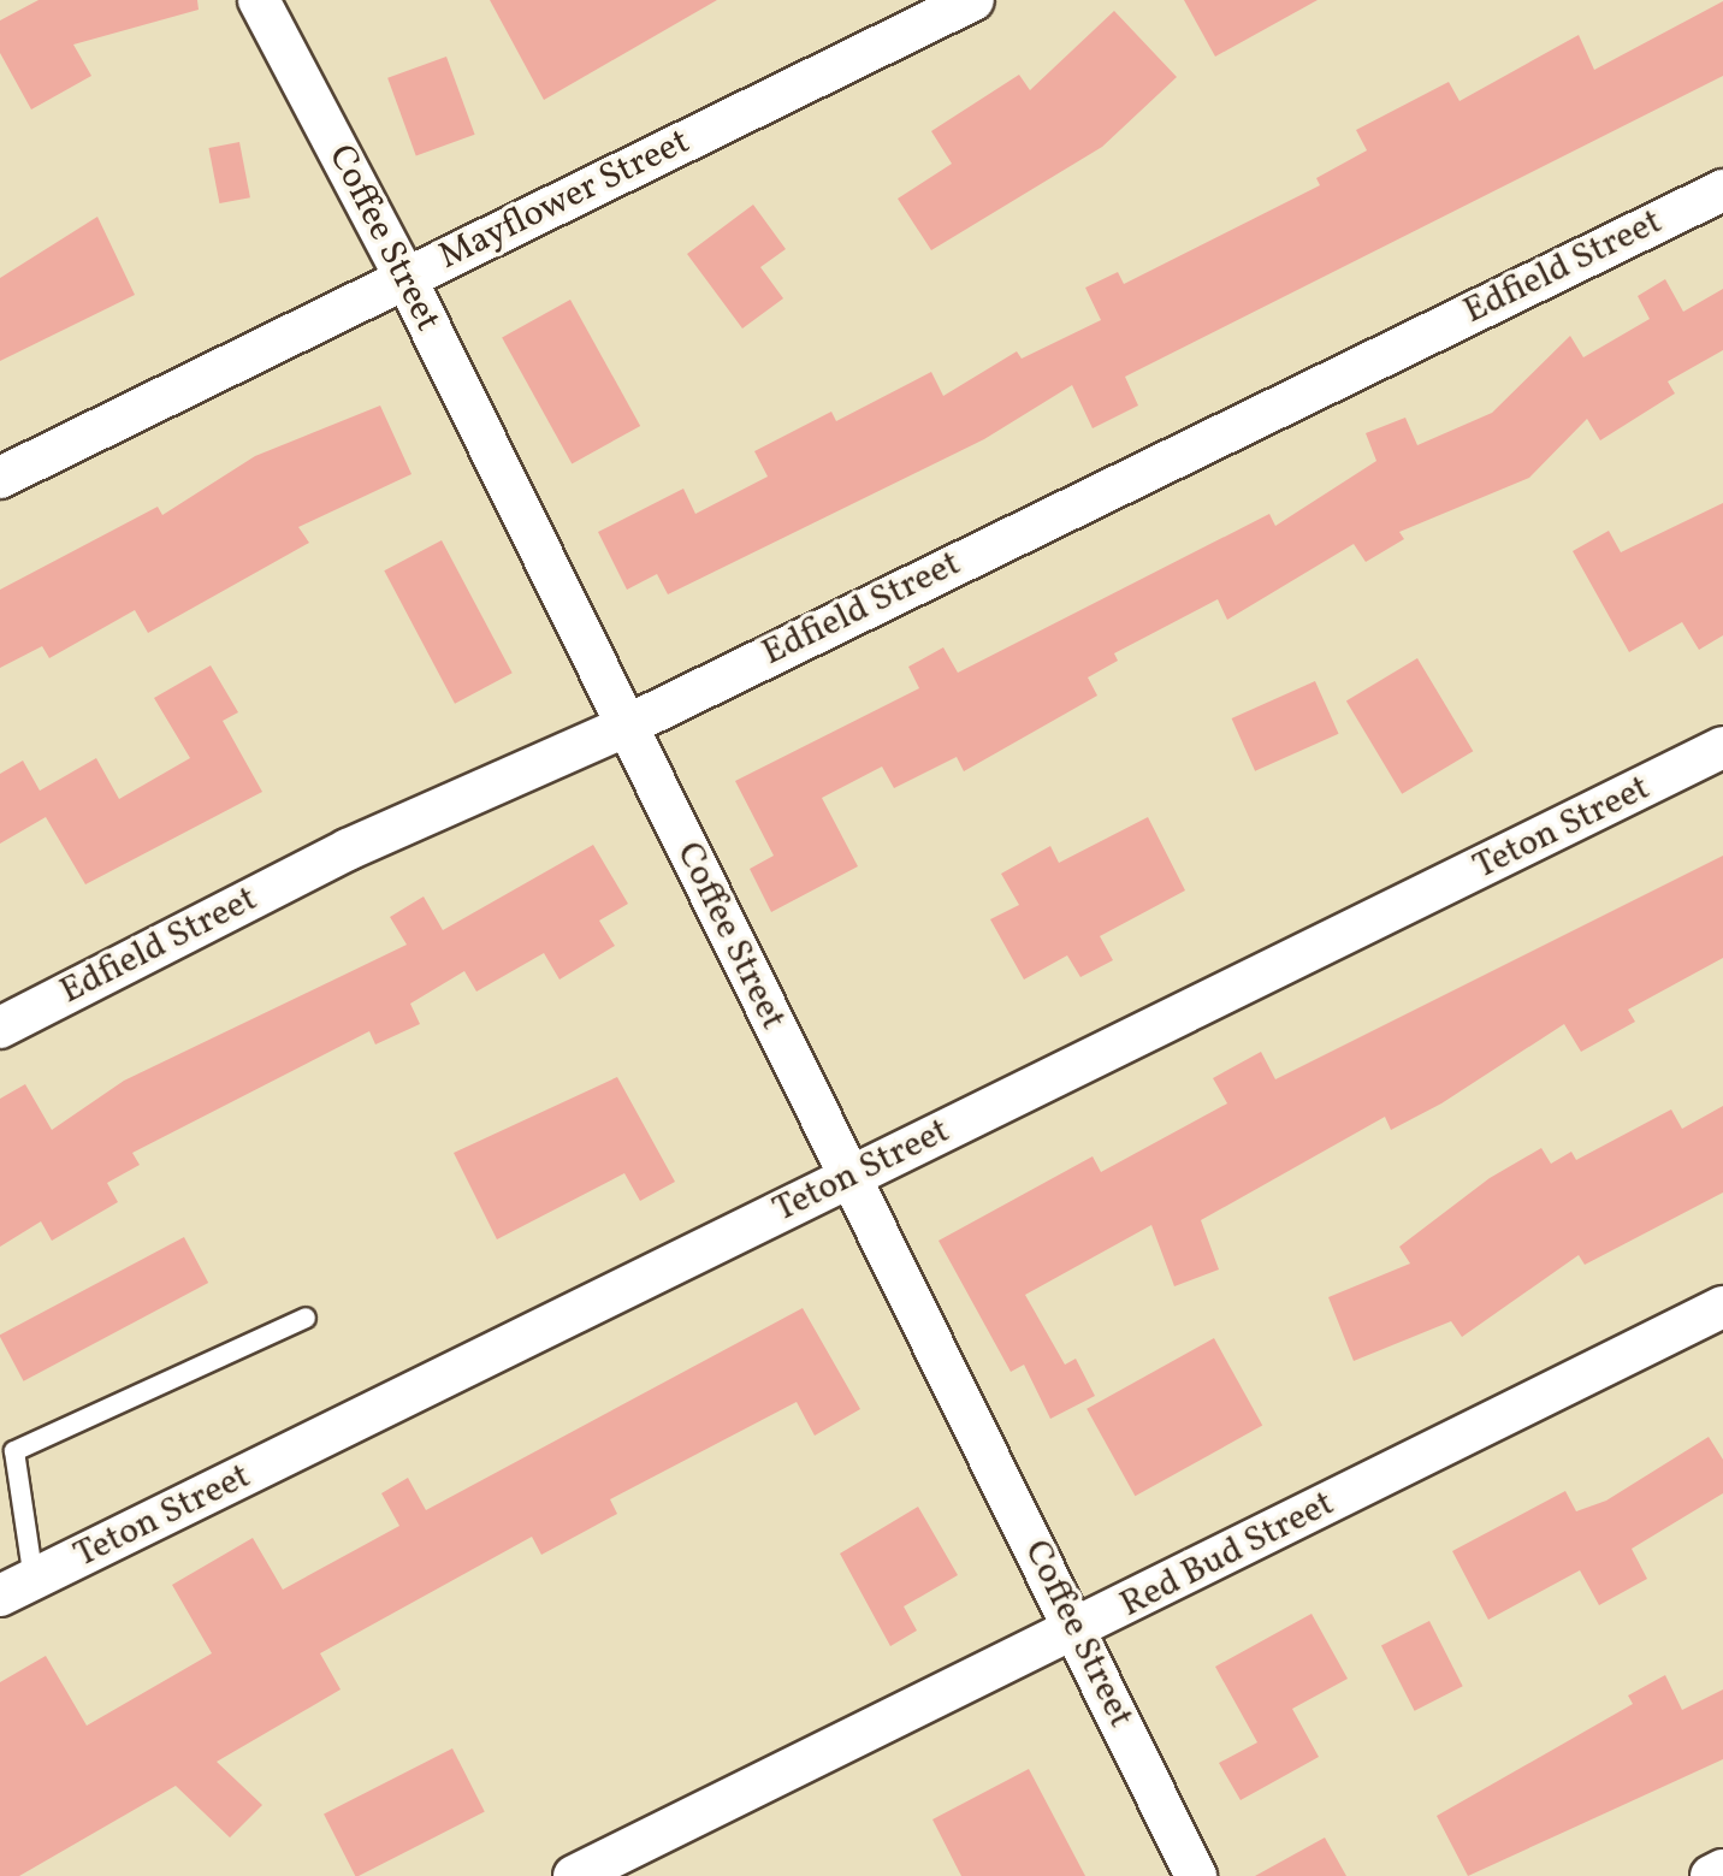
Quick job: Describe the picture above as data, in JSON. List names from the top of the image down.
{
  "streets": {
    "street": [
      "Mayflower Street",
      "Coffee Street",
      "Edfield Street",
      "Teton Street",
      "Red Bud Street"
    ]
  },
  "crossings": [
    ["Mayflower Street", "Coffee Street"],
    ["Coffee Street", "Edfield Street"],
    ["Coffee Street", "Teton Street"],
    ["Coffee Street", "Red Bud Street"]
  ]
}
